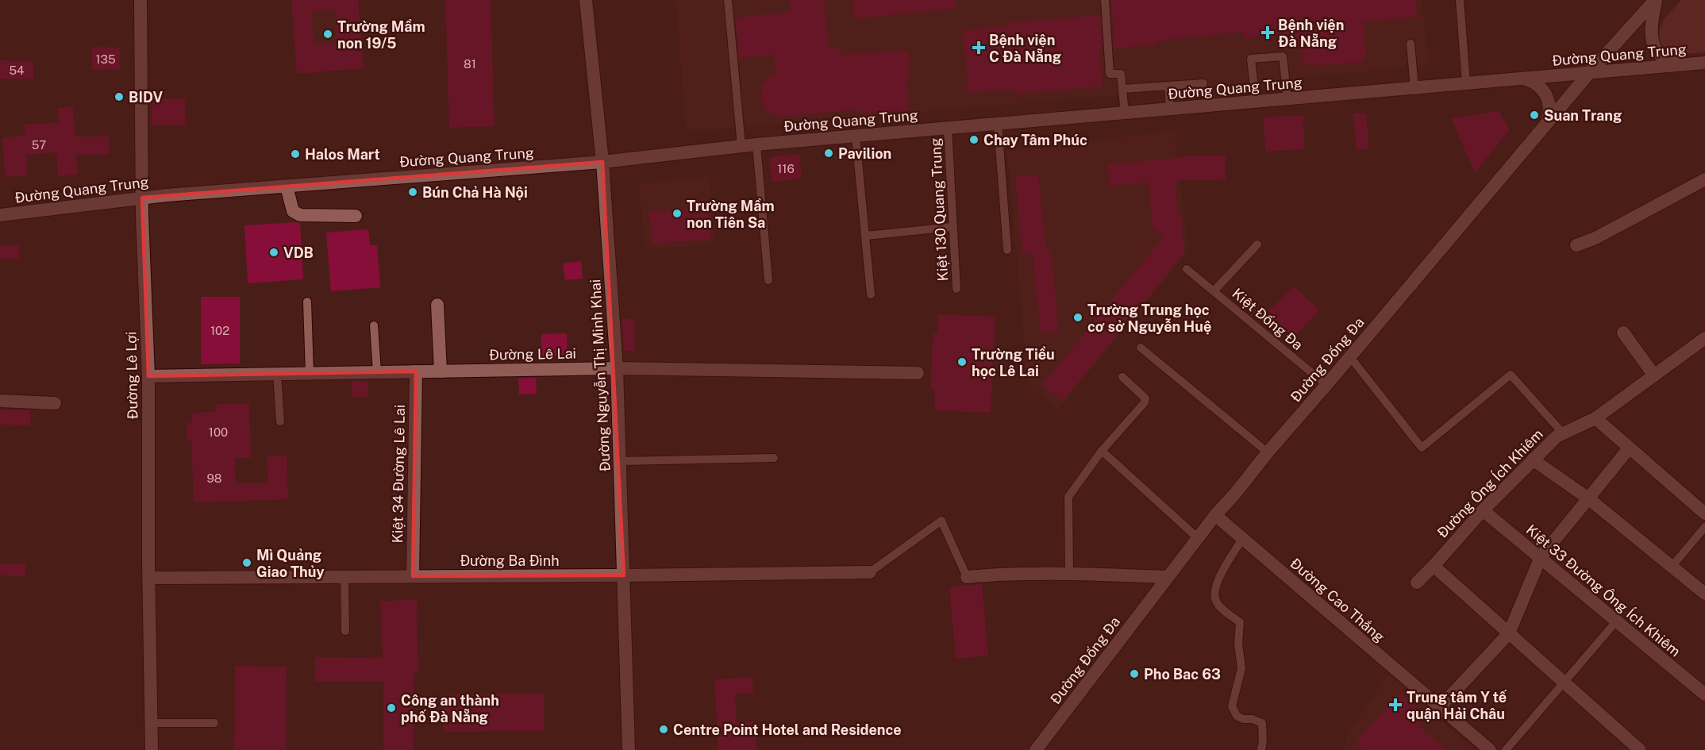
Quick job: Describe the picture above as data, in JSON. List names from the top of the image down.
{
  "streets": {
    "street": [
      "Đường Quang Trung",
      "Đường Lê Lai",
      "Đường Đống Đa",
      "Đường Lê Lợi",
      "Đường Nguyễn Thị Minh Khai",
      "Kiệt 34 Đường Lê Lai",
      "Đường Ông Ích Khiêm",
      "Đường Ba Đình",
      "Kiệt 33 Đường Ông Ích Khiêm",
      "Đường Cao Thắng"
    ],
    "lane": ["Kiệt 130 Quang Trung", "Kiệt Đống Đa"]
  },
  "crossings": [
    ["Đường Quang Trung", "Kiệt 130 Quang Trung"],
    ["Đường Quang Trung", "Đường Đống Đa"],
    ["Đường Quang Trung", "Đường Lê Lợi"],
    ["Đường Quang Trung", "Đường Nguyễn Thị Minh Khai"],
    ["Kiệt Đống Đa", "Đường Đống Đa"],
    ["Đường Lê Lai", "Đường Lê Lợi"],
    ["Đường Lê Lai", "Đường Nguyễn Thị Minh Khai"],
    ["Đường Lê Lai", "Kiệt 34 Đường Lê Lai"],
    ["Đường Đống Đa", "Đường Cao Thắng"],
    ["Đường Lê Lợi", "Đường Ba Đình"],
    ["Đường Nguyễn Thị Minh Khai", "Đường Ba Đình"],
    ["Kiệt 34 Đường Lê Lai", "Đường Ba Đình"],
    ["Đường Ông Ích Khiêm", "Kiệt 33 Đường Ông Ích Khiêm"]
  ],
  "places": {
    "health": ["Bệnh viện Đà Nẵng", "Bệnh viện C Đà Nẵng", "Trung tâm Y tế quận Hải Châu"],
    "other": [
      "Trường Mầm non 19/5",
      "BIDV",
      "Suan Trang",
      "Chay Tâm Phúc",
      "Pavilion",
      "Halos Mart",
      "Bún Chả Hà Nội",
      "Trường Mầm non Tiên Sa",
      "VDB",
      "Trường Trung học cơ sở Nguyễn Huệ",
      "Trường Tiểu học Lê Lai",
      "Mì Quảng Giao Thủy",
      "Pho Bac 63",
      "Công an thành phố Đà Nẵng",
      "Centre Point Hotel and Residence"
    ]
  },
  "house_numbers": [
    "135",
    "81",
    "54",
    "57",
    "116",
    "102",
    "100",
    "98"
  ]
}
